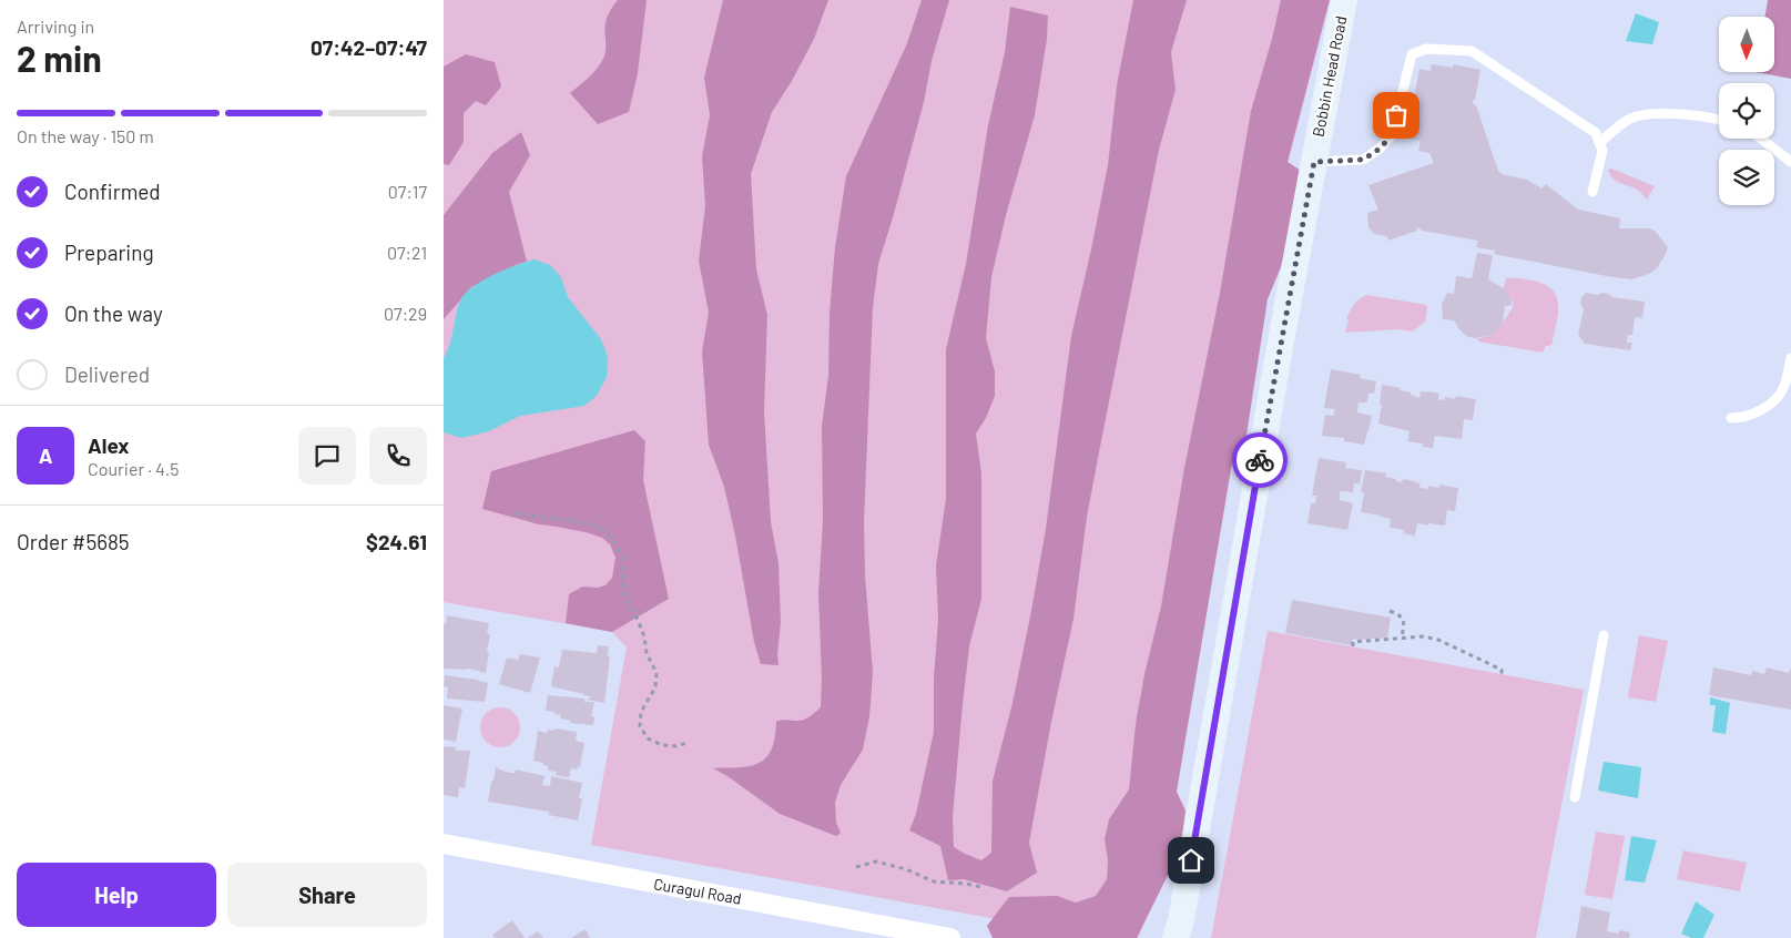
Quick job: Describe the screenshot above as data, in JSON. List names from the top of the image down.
{
  "streets": {
    "main road": ["Bobbin Head Road"],
    "street": ["Curagul Road"]
  },
  "north": "bottom",
  "page": {
    "heading": ["2 min", "Arriving in", "07:42–07:47"],
    "panel": [
      "Alex",
      "Courier · 4.5",
      "Order #5685",
      "$24.61"
    ],
    "bar": "On the way · 150 m",
    "list": [
      ["Confirmed", "07:17"],
      ["Preparing", "07:21"],
      ["On the way", "07:29"],
      "Delivered"
    ],
    "round": "A",
    "buttons": ["Help", "Share"]
  }
}
